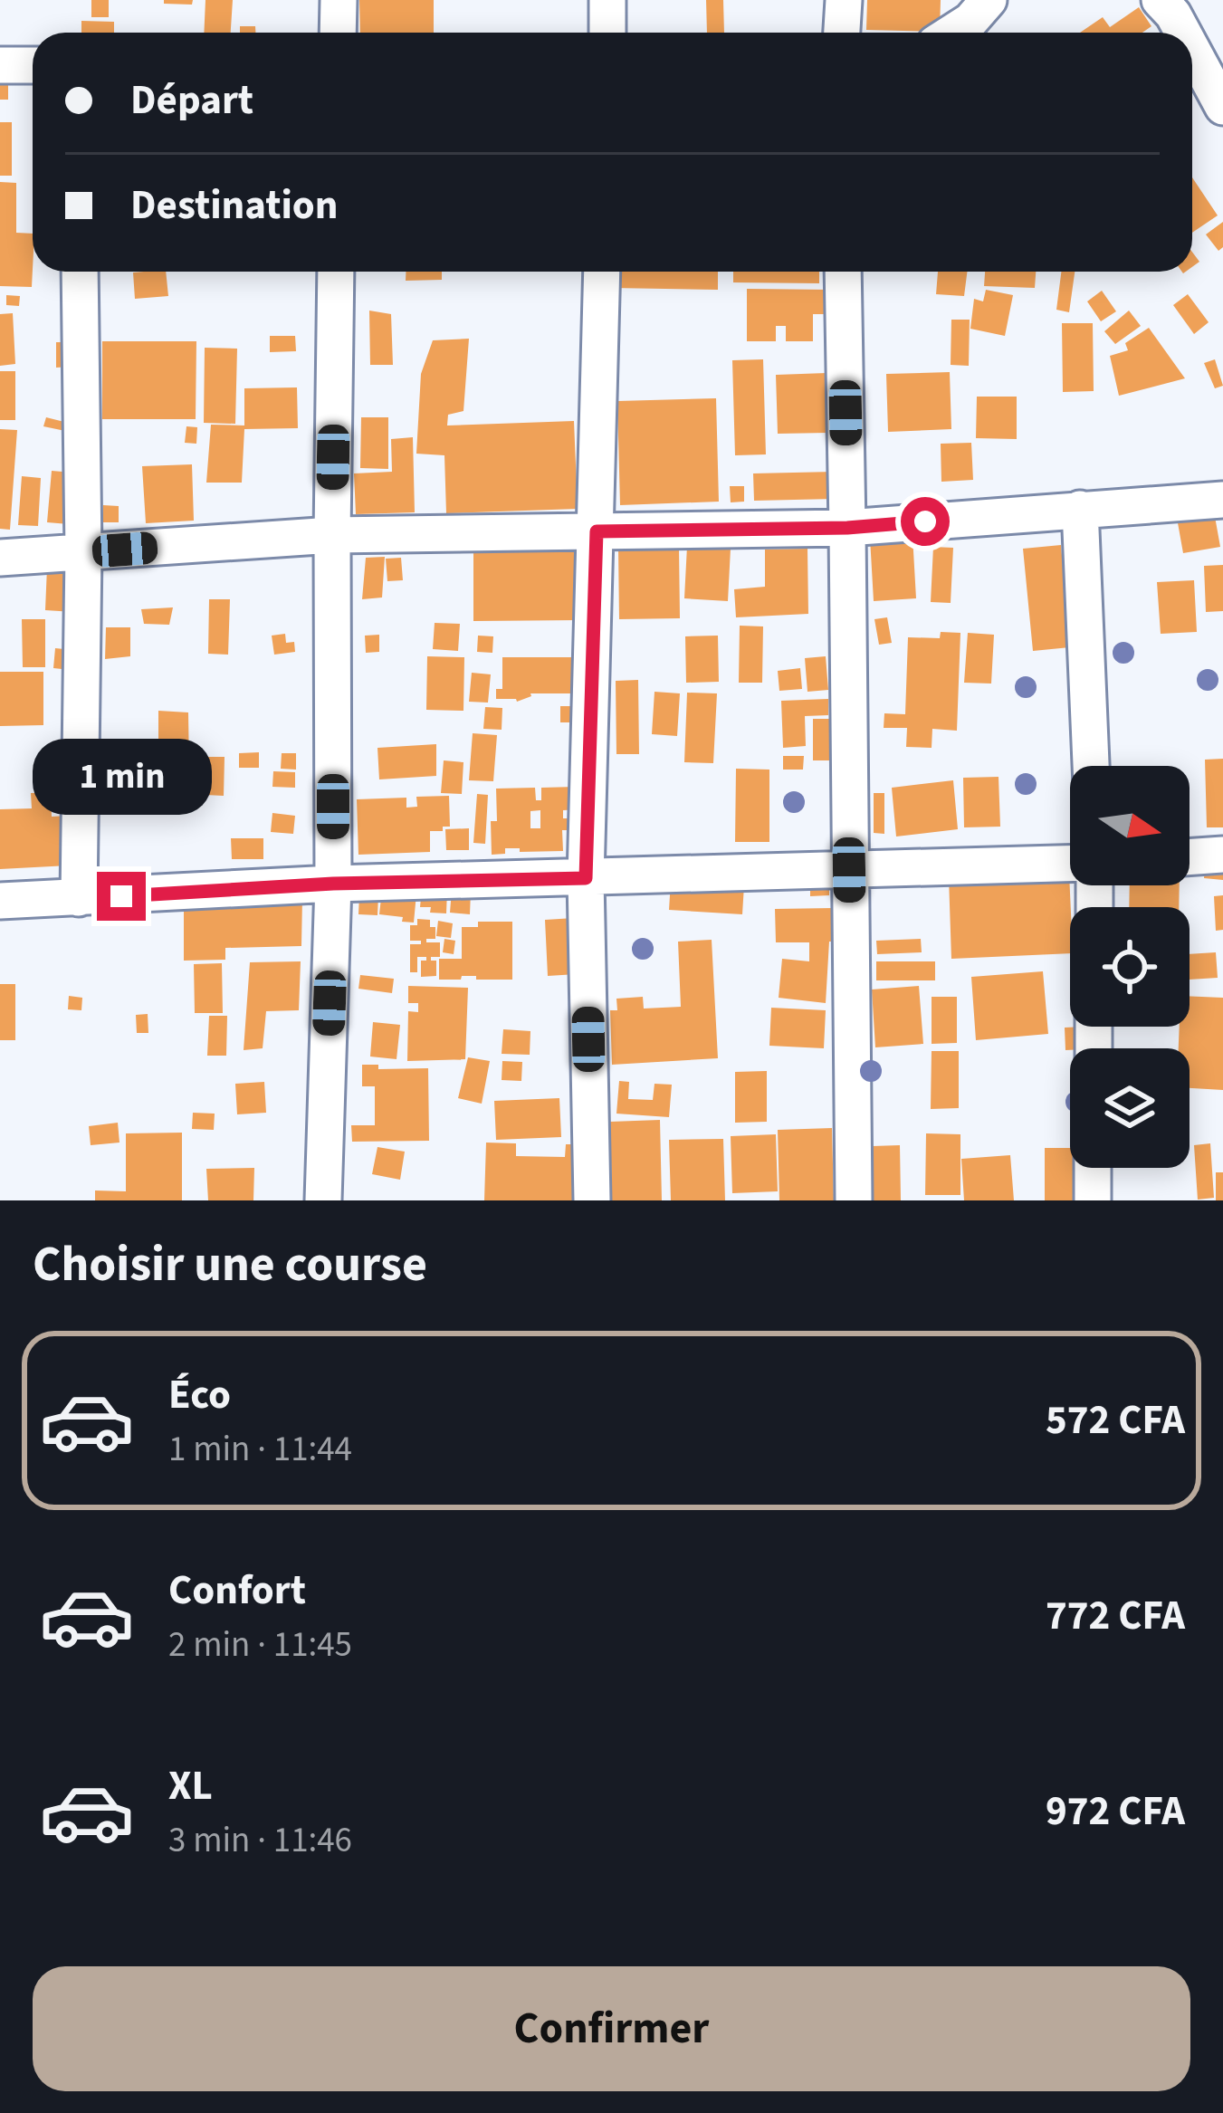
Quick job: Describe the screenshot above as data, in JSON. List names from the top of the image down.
{
  "north": "right",
  "page": {
    "banner": ["Départ", "Destination"],
    "bubble": "1 min",
    "heading": "Choisir une course",
    "list": [
      {
        "name": "Éco",
        "note": "1 min · 11:44",
        "value": "572 CFA"
      },
      {
        "name": "Confort",
        "note": "2 min · 11:45",
        "value": "772 CFA"
      },
      {
        "name": "XL",
        "note": "3 min · 11:46",
        "value": "972 CFA"
      }
    ],
    "buttons": "Confirmer"
  }
}
